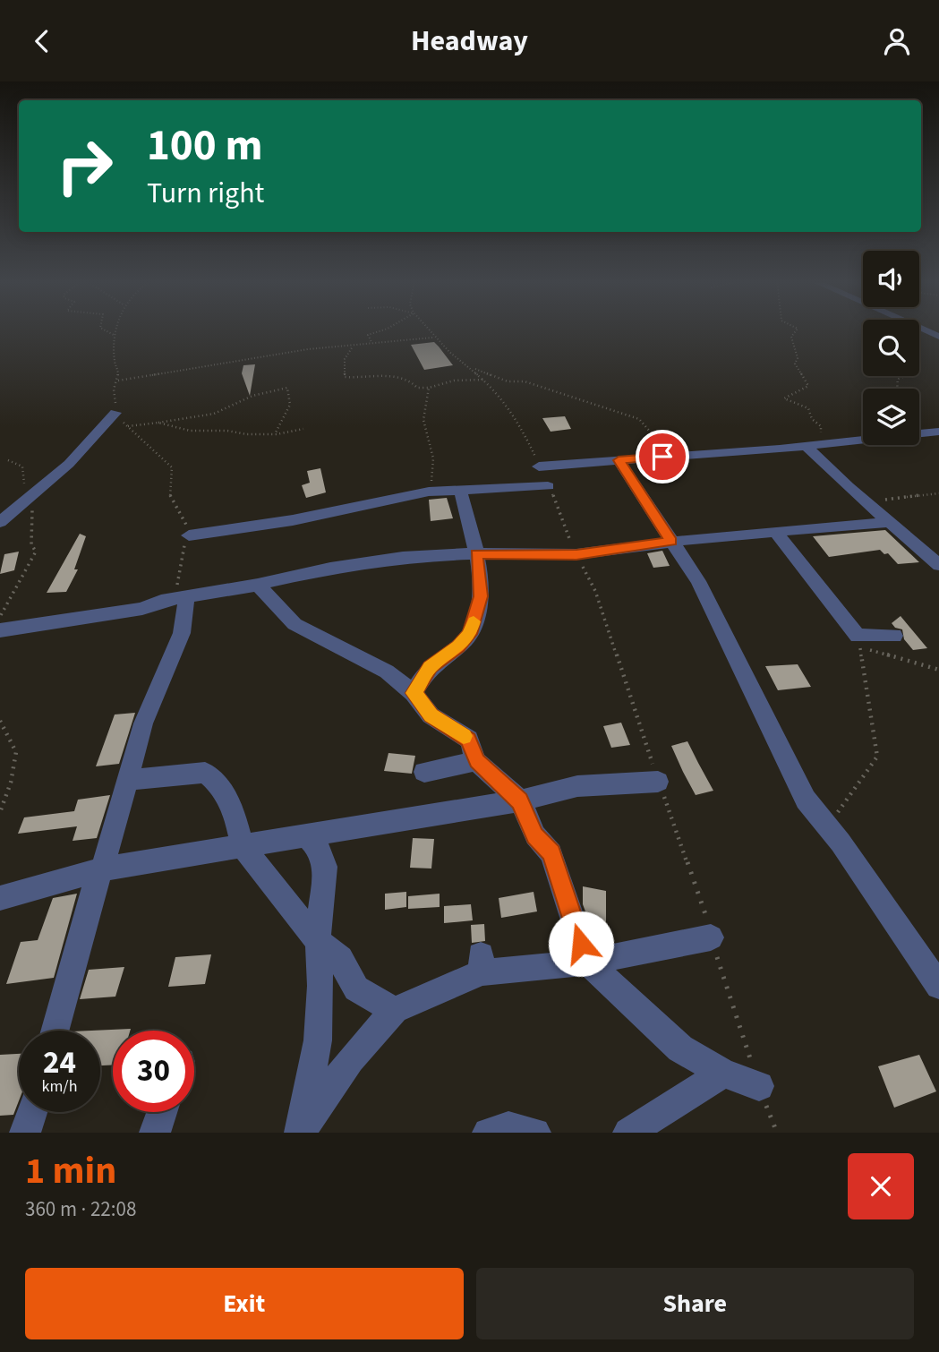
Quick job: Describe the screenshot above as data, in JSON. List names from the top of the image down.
{
  "page": {
    "header": "Headway",
    "turn": ["100 m", "Turn right"],
    "speed": "24 km/h",
    "limit": "30",
    "heading": ["1 min", "360 m · 22:08"],
    "buttons": ["Exit", "Share"]
  }
}
